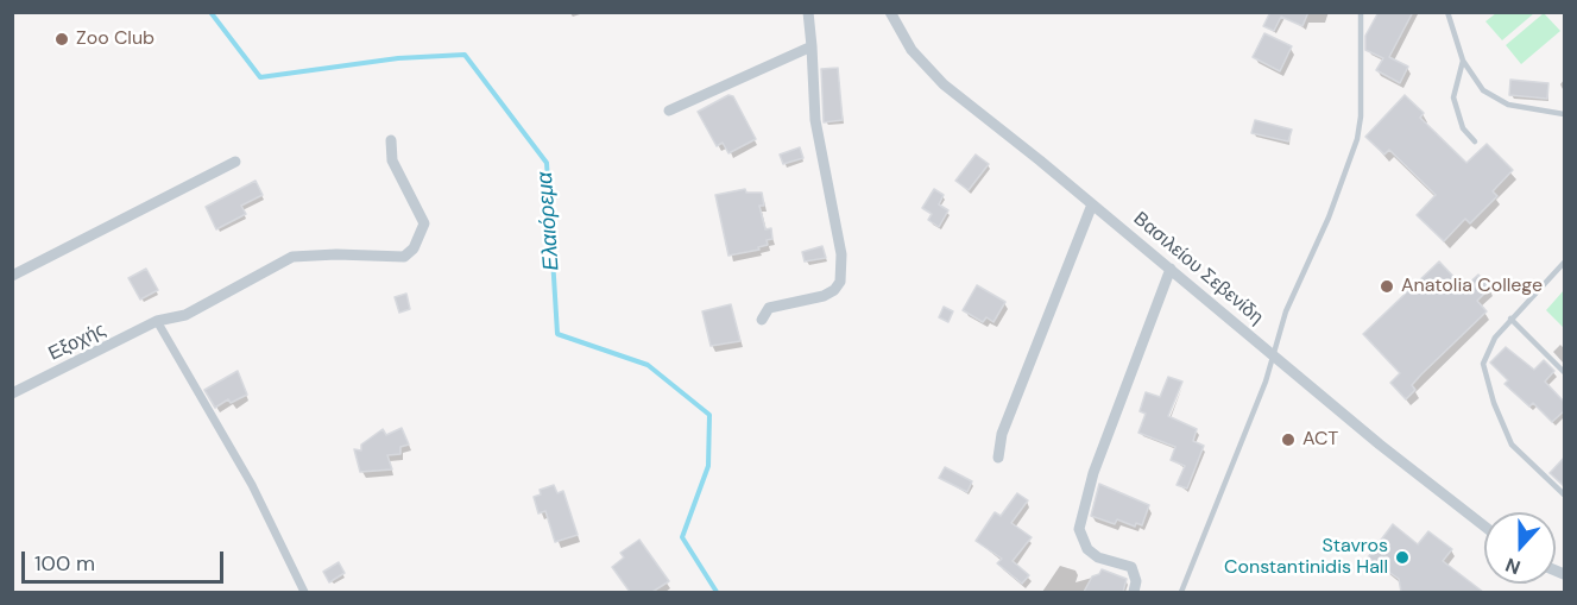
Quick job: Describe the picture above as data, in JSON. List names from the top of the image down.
{
  "streets": {
    "street": ["Βασιλείου Σεβενίδη", "Εξοχής"]
  },
  "water": ["Ελαιόρεμα"],
  "places": [
    "Zoo Club",
    "Anatolia College",
    "ACT",
    "Stavros Constantinidis Hall"
  ],
  "scale_bar": "100 m",
  "north": "bottom"
}
